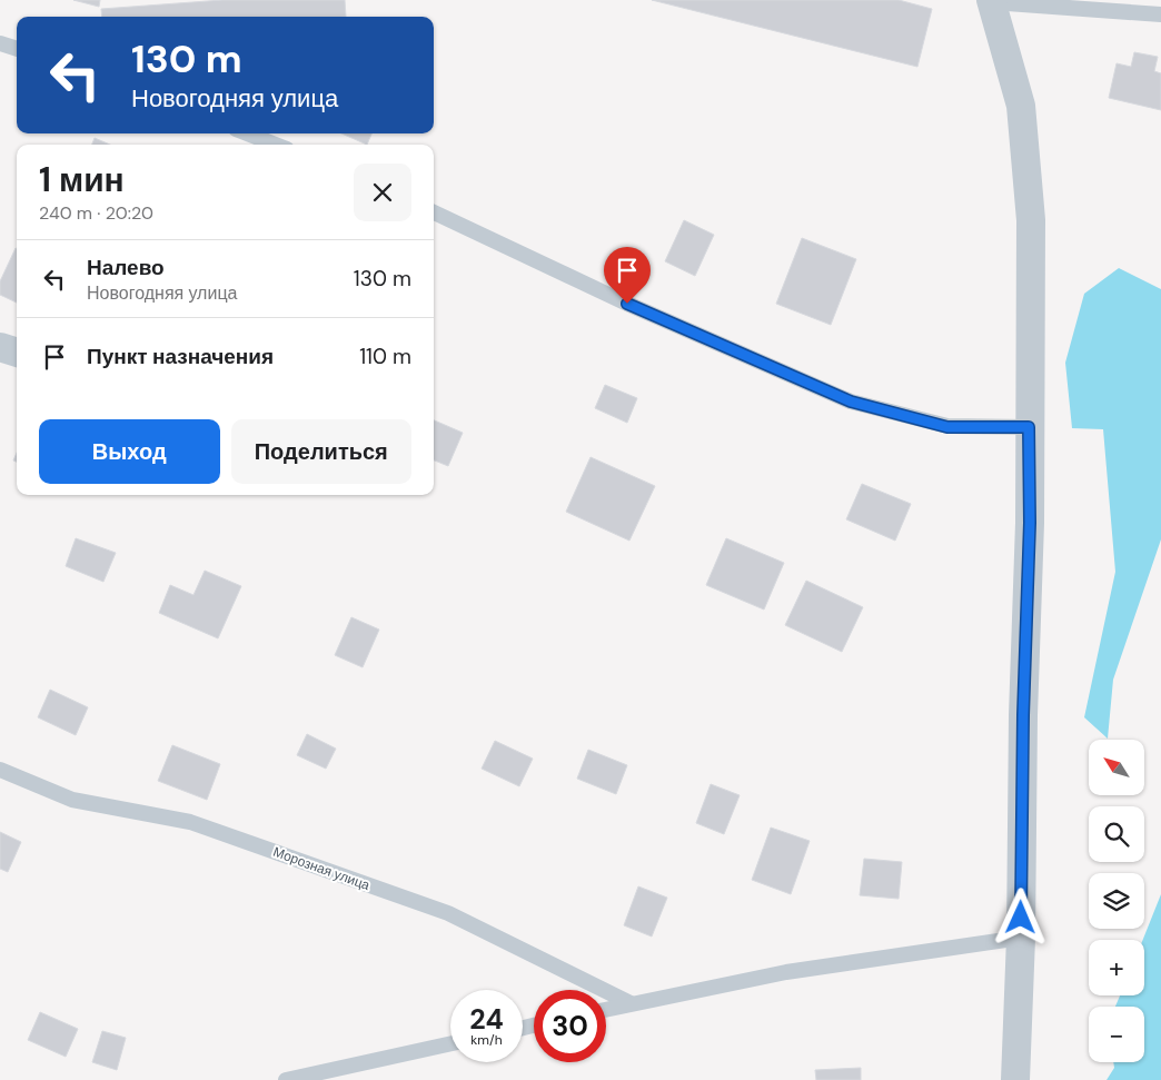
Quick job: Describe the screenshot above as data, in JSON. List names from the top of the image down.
{
  "streets": {
    "lane": ["Морозная улица"]
  },
  "north": "top left",
  "page": {
    "turn": ["130 m", "Новогодняя улица"],
    "heading": ["1 мин", "240 m · 20:20"],
    "list": [
      {
        "name": "Налево",
        "note": "Новогодняя улица",
        "value": "130 m"
      },
      {
        "name": "Пункт назначения",
        "value": "110 m"
      }
    ],
    "buttons": ["Выход", "Поделиться"],
    "map_buttons": ["+", "−"],
    "speed": "24 km/h",
    "limit": "30"
  }
}
